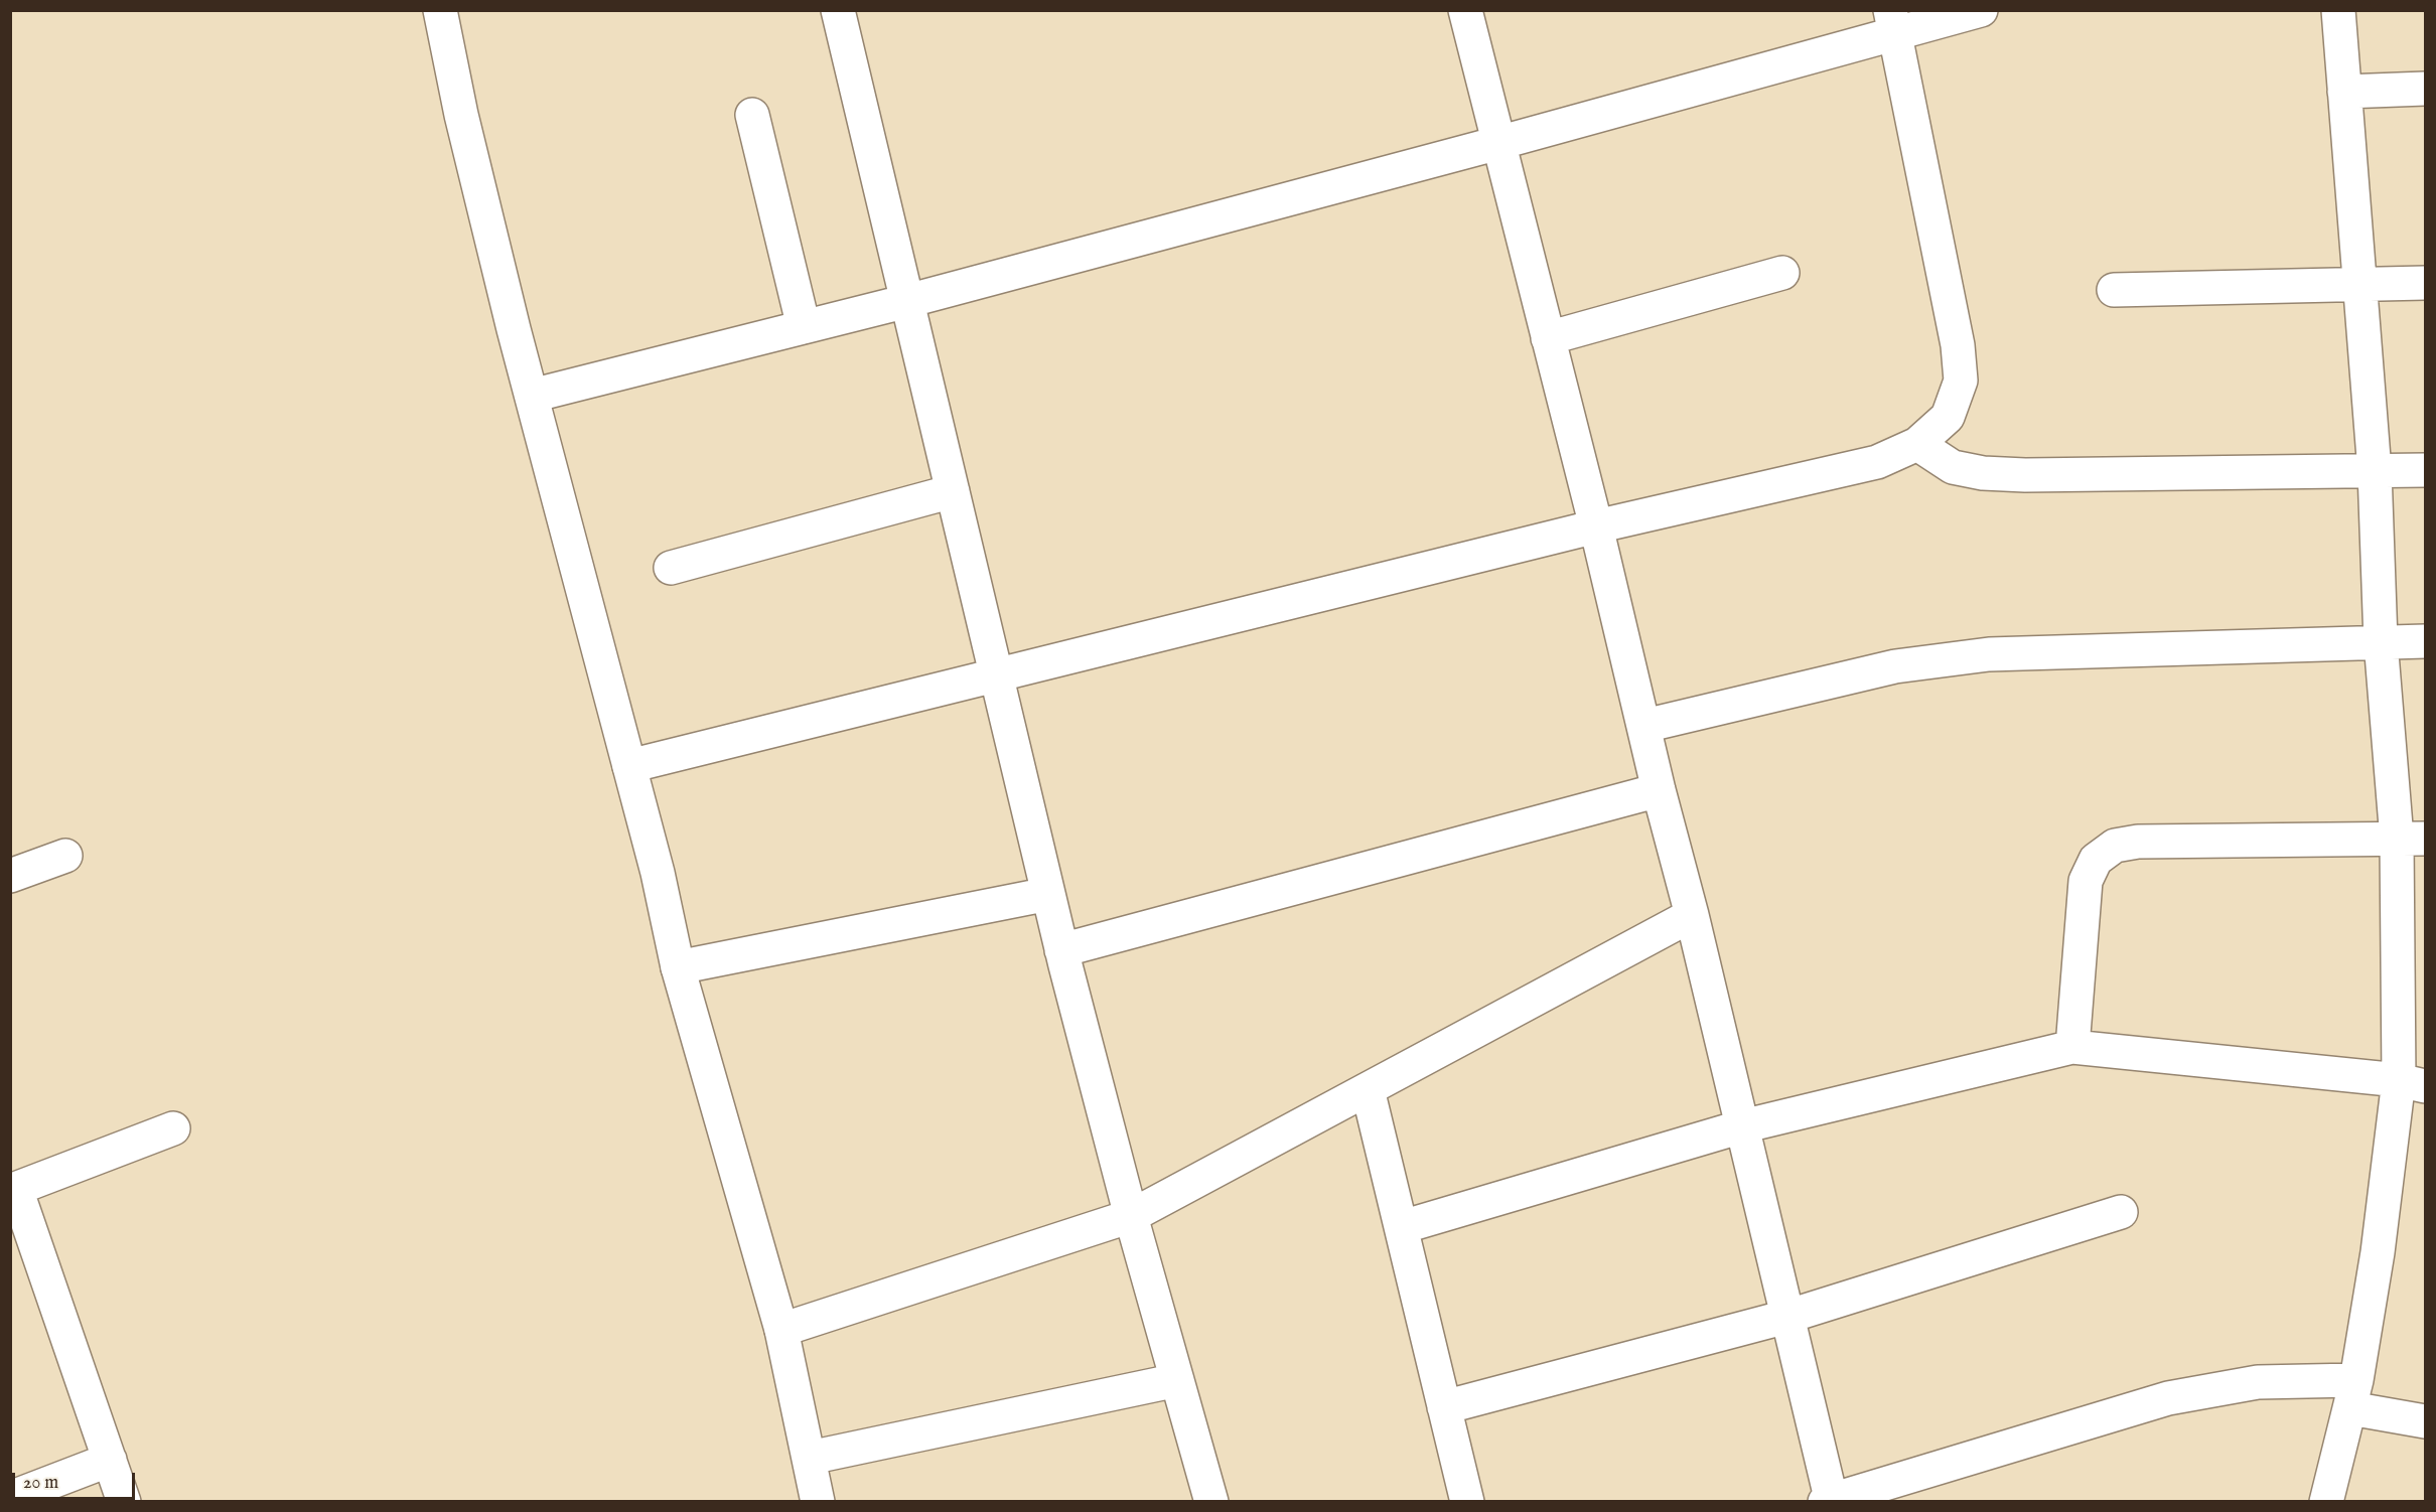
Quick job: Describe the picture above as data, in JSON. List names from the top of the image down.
{
  "scale_bar": "20 m"
}
